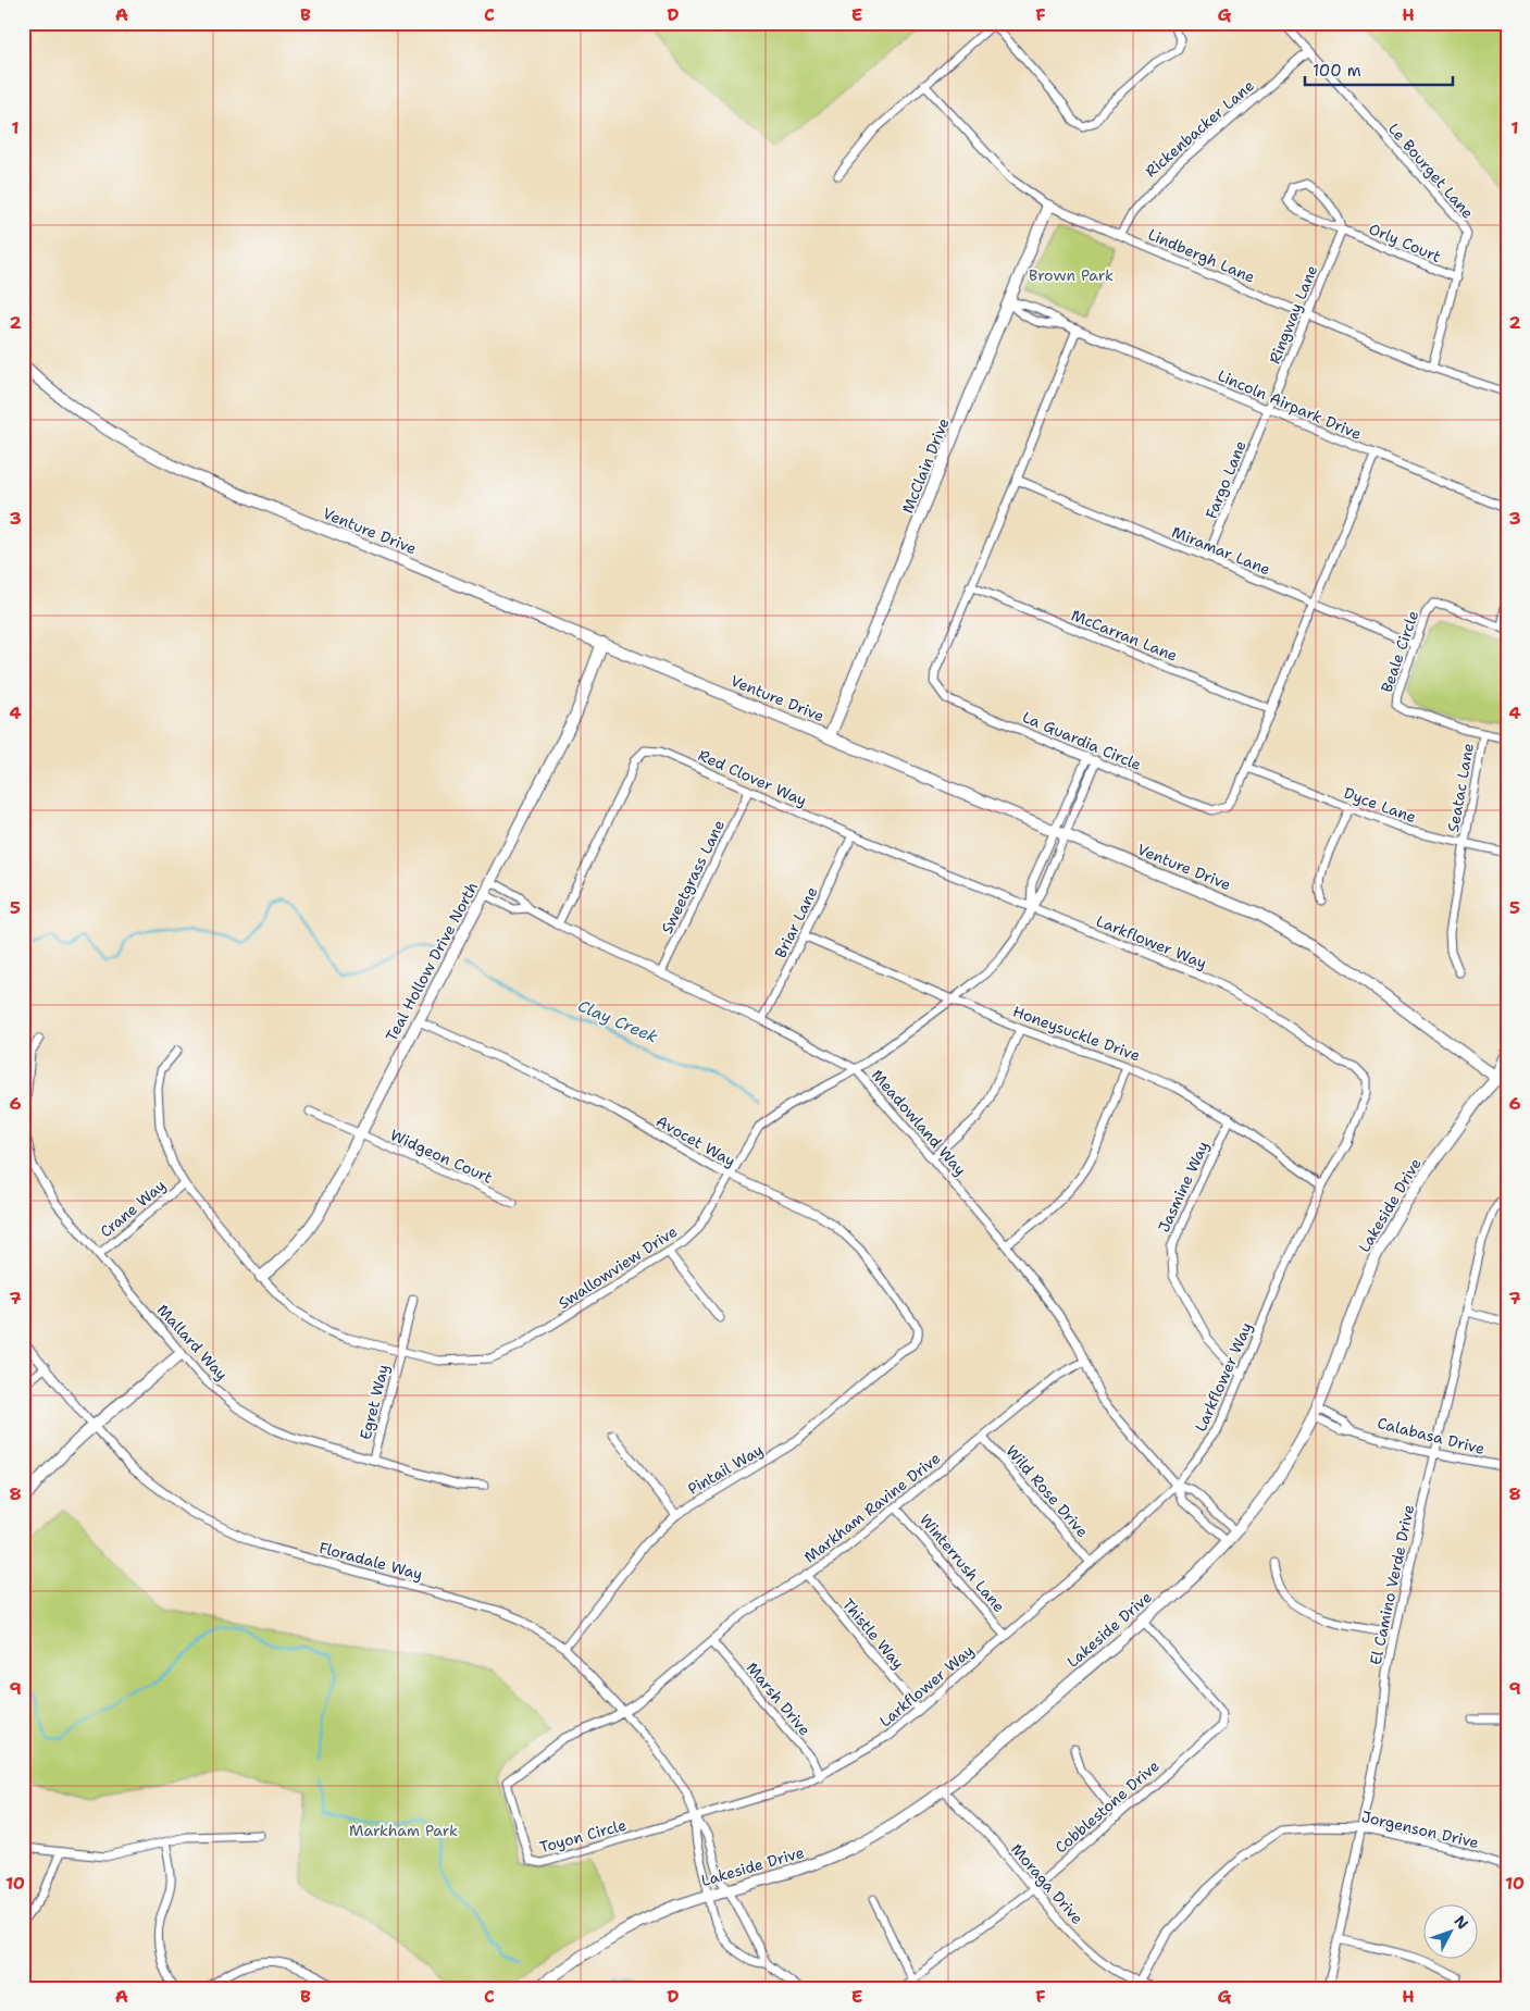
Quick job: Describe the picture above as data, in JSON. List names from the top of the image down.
{
  "streets": {
    "street": [
      "Rickenbacker Lane",
      "Le Bourget Lane",
      "Orly Court",
      "Lindbergh Lane",
      "Ringway Lane",
      "Lincoln Airpark Drive",
      "McClain Drive",
      "Fargo Lane",
      "Venture Drive",
      "Miramar Lane",
      "McCarran Lane",
      "Beale Circle",
      "La Guardia Circle",
      "Red Clover Way",
      "Seatac Lane",
      "Dyce Lane",
      "Sweetgrass Lane",
      "Briar Lane",
      "Larkflower Way",
      "Teal Hollow Drive North",
      "Honeysuckle Drive",
      "Meadowland Way",
      "Avocet Way",
      "Widgeon Court",
      "Jasmine Way",
      "Lakeside Drive",
      "Crane Way",
      "Swallowview Drive",
      "Mallard Way",
      "Egret Way",
      "Calabasa Drive",
      "Pintail Way",
      "Wild Rose Drive",
      "Markham Ravine Drive",
      "Floradale Way",
      "Winterrush Lane",
      "El Camino Verde Drive",
      "Thistle Way",
      "Marsh Drive",
      "Cobblestone Drive",
      "Jorgenson Drive",
      "Toyon Circle",
      "Moraga Drive"
    ]
  },
  "crossings": [
    ["Rickenbacker Lane", "Le Bourget Lane"],
    ["Rickenbacker Lane", "Lindbergh Lane"],
    ["Le Bourget Lane", "Orly Court"],
    ["Le Bourget Lane", "Lindbergh Lane"],
    ["Orly Court", "Ringway Lane"],
    ["Lindbergh Lane", "Ringway Lane"],
    ["Lindbergh Lane", "McClain Drive"],
    ["Ringway Lane", "Lincoln Airpark Drive"],
    ["Ringway Lane", "Fargo Lane"],
    ["Lincoln Airpark Drive", "McClain Drive"],
    ["Lincoln Airpark Drive", "Fargo Lane"],
    ["Lincoln Airpark Drive", "La Guardia Circle"],
    ["McClain Drive", "Venture Drive"],
    ["Fargo Lane", "Miramar Lane"],
    ["Venture Drive", "Teal Hollow Drive North"],
    ["Venture Drive", "Lakeside Drive"],
    ["Venture Drive", "Swallowview Drive"],
    ["Miramar Lane", "Beale Circle"],
    ["Miramar Lane", "La Guardia Circle"],
    ["McCarran Lane", "La Guardia Circle"],
    ["Beale Circle", "Seatac Lane"],
    ["La Guardia Circle", "Dyce Lane"],
    ["La Guardia Circle", "Swallowview Drive"],
    ["Red Clover Way", "Sweetgrass Lane"],
    ["Red Clover Way", "Briar Lane"],
    ["Red Clover Way", "Larkflower Way"],
    ["Red Clover Way", "Meadowland Way"],
    ["Red Clover Way", "Swallowview Drive"],
    ["Seatac Lane", "Dyce Lane"],
    ["Sweetgrass Lane", "Meadowland Way"],
    ["Briar Lane", "Honeysuckle Drive"],
    ["Briar Lane", "Meadowland Way"],
    ["Larkflower Way", "Honeysuckle Drive"],
    ["Larkflower Way", "Meadowland Way"],
    ["Larkflower Way", "Jasmine Way"],
    ["Larkflower Way", "Swallowview Drive"],
    ["Larkflower Way", "Wild Rose Drive"],
    ["Larkflower Way", "Floradale Way"],
    ["Larkflower Way", "Winterrush Lane"],
    ["Larkflower Way", "Thistle Way"],
    ["Larkflower Way", "Marsh Drive"],
    ["Larkflower Way", "Toyon Circle"],
    ["Teal Hollow Drive North", "Meadowland Way"],
    ["Teal Hollow Drive North", "Avocet Way"],
    ["Teal Hollow Drive North", "Widgeon Court"],
    ["Teal Hollow Drive North", "Swallowview Drive"],
    ["Honeysuckle Drive", "Jasmine Way"],
    ["Honeysuckle Drive", "Swallowview Drive"],
    ["Meadowland Way", "Lakeside Drive"],
    ["Meadowland Way", "Swallowview Drive"],
    ["Meadowland Way", "Markham Ravine Drive"],
    ["Avocet Way", "Swallowview Drive"],
    ["Avocet Way", "Pintail Way"],
    ["Lakeside Drive", "Calabasa Drive"],
    ["Lakeside Drive", "Floradale Way"],
    ["Lakeside Drive", "Cobblestone Drive"],
    ["Lakeside Drive", "Moraga Drive"],
    ["Crane Way", "Swallowview Drive"],
    ["Crane Way", "Mallard Way"],
    ["Swallowview Drive", "Egret Way"],
    ["Mallard Way", "Egret Way"],
    ["Calabasa Drive", "El Camino Verde Drive"],
    ["Pintail Way", "Floradale Way"],
    ["Wild Rose Drive", "Markham Ravine Drive"],
    ["Markham Ravine Drive", "Floradale Way"],
    ["Markham Ravine Drive", "Winterrush Lane"],
    ["Markham Ravine Drive", "Thistle Way"],
    ["Markham Ravine Drive", "Marsh Drive"],
    ["Markham Ravine Drive", "Toyon Circle"],
    ["Floradale Way", "Toyon Circle"],
    ["El Camino Verde Drive", "Jorgenson Drive"],
    ["Cobblestone Drive", "Moraga Drive"],
    ["Jorgenson Drive", "Moraga Drive"]
  ],
  "water": ["Clay Creek"],
  "parks": ["Brown Park", "Markham Park"],
  "scale_bar": "100 m",
  "north": "top right",
  "grid": {
    "columns": [
      "A",
      "B",
      "C",
      "D",
      "E",
      "F",
      "G",
      "H"
    ],
    "rows": [
      "1",
      "2",
      "3",
      "4",
      "5",
      "6",
      "7",
      "8",
      "9",
      "10"
    ]
  }
}
